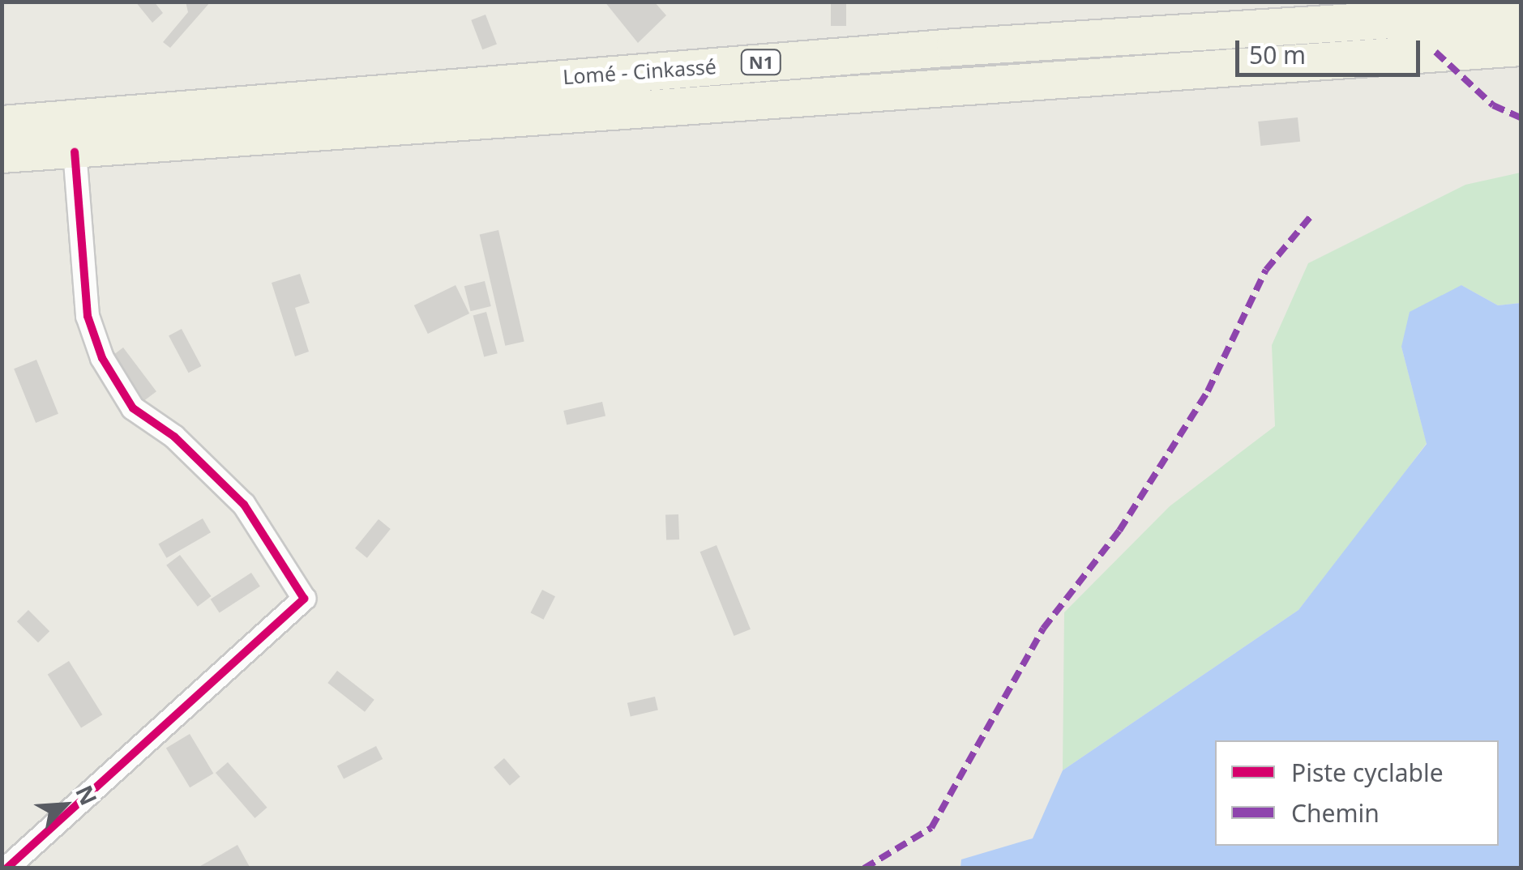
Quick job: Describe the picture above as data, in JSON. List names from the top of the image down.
{
  "streets": {
    "highway": ["N1", "Lomé - Cinkassé"]
  },
  "legend": ["Piste cyclable", "Chemin"],
  "scale_bar": "50 m",
  "north": "top right"
}
